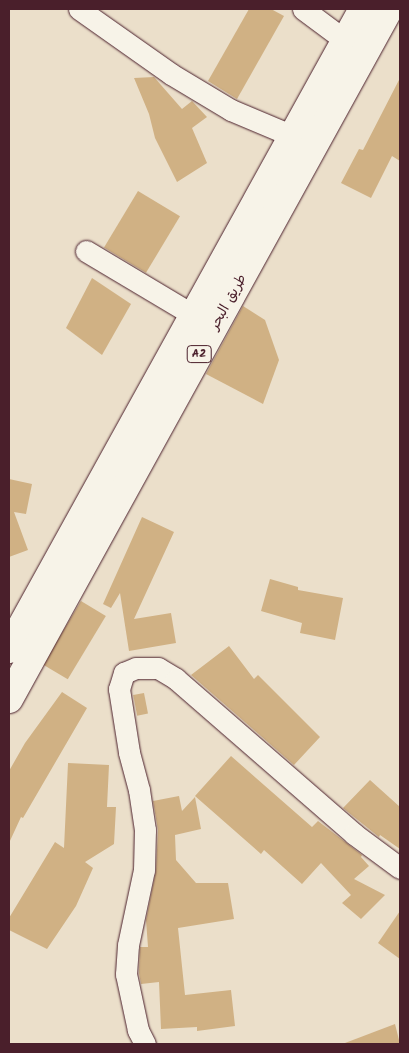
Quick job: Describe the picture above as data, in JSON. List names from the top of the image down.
{
  "streets": {
    "highway": ["طريق البحر", "A2"]
  }
}
